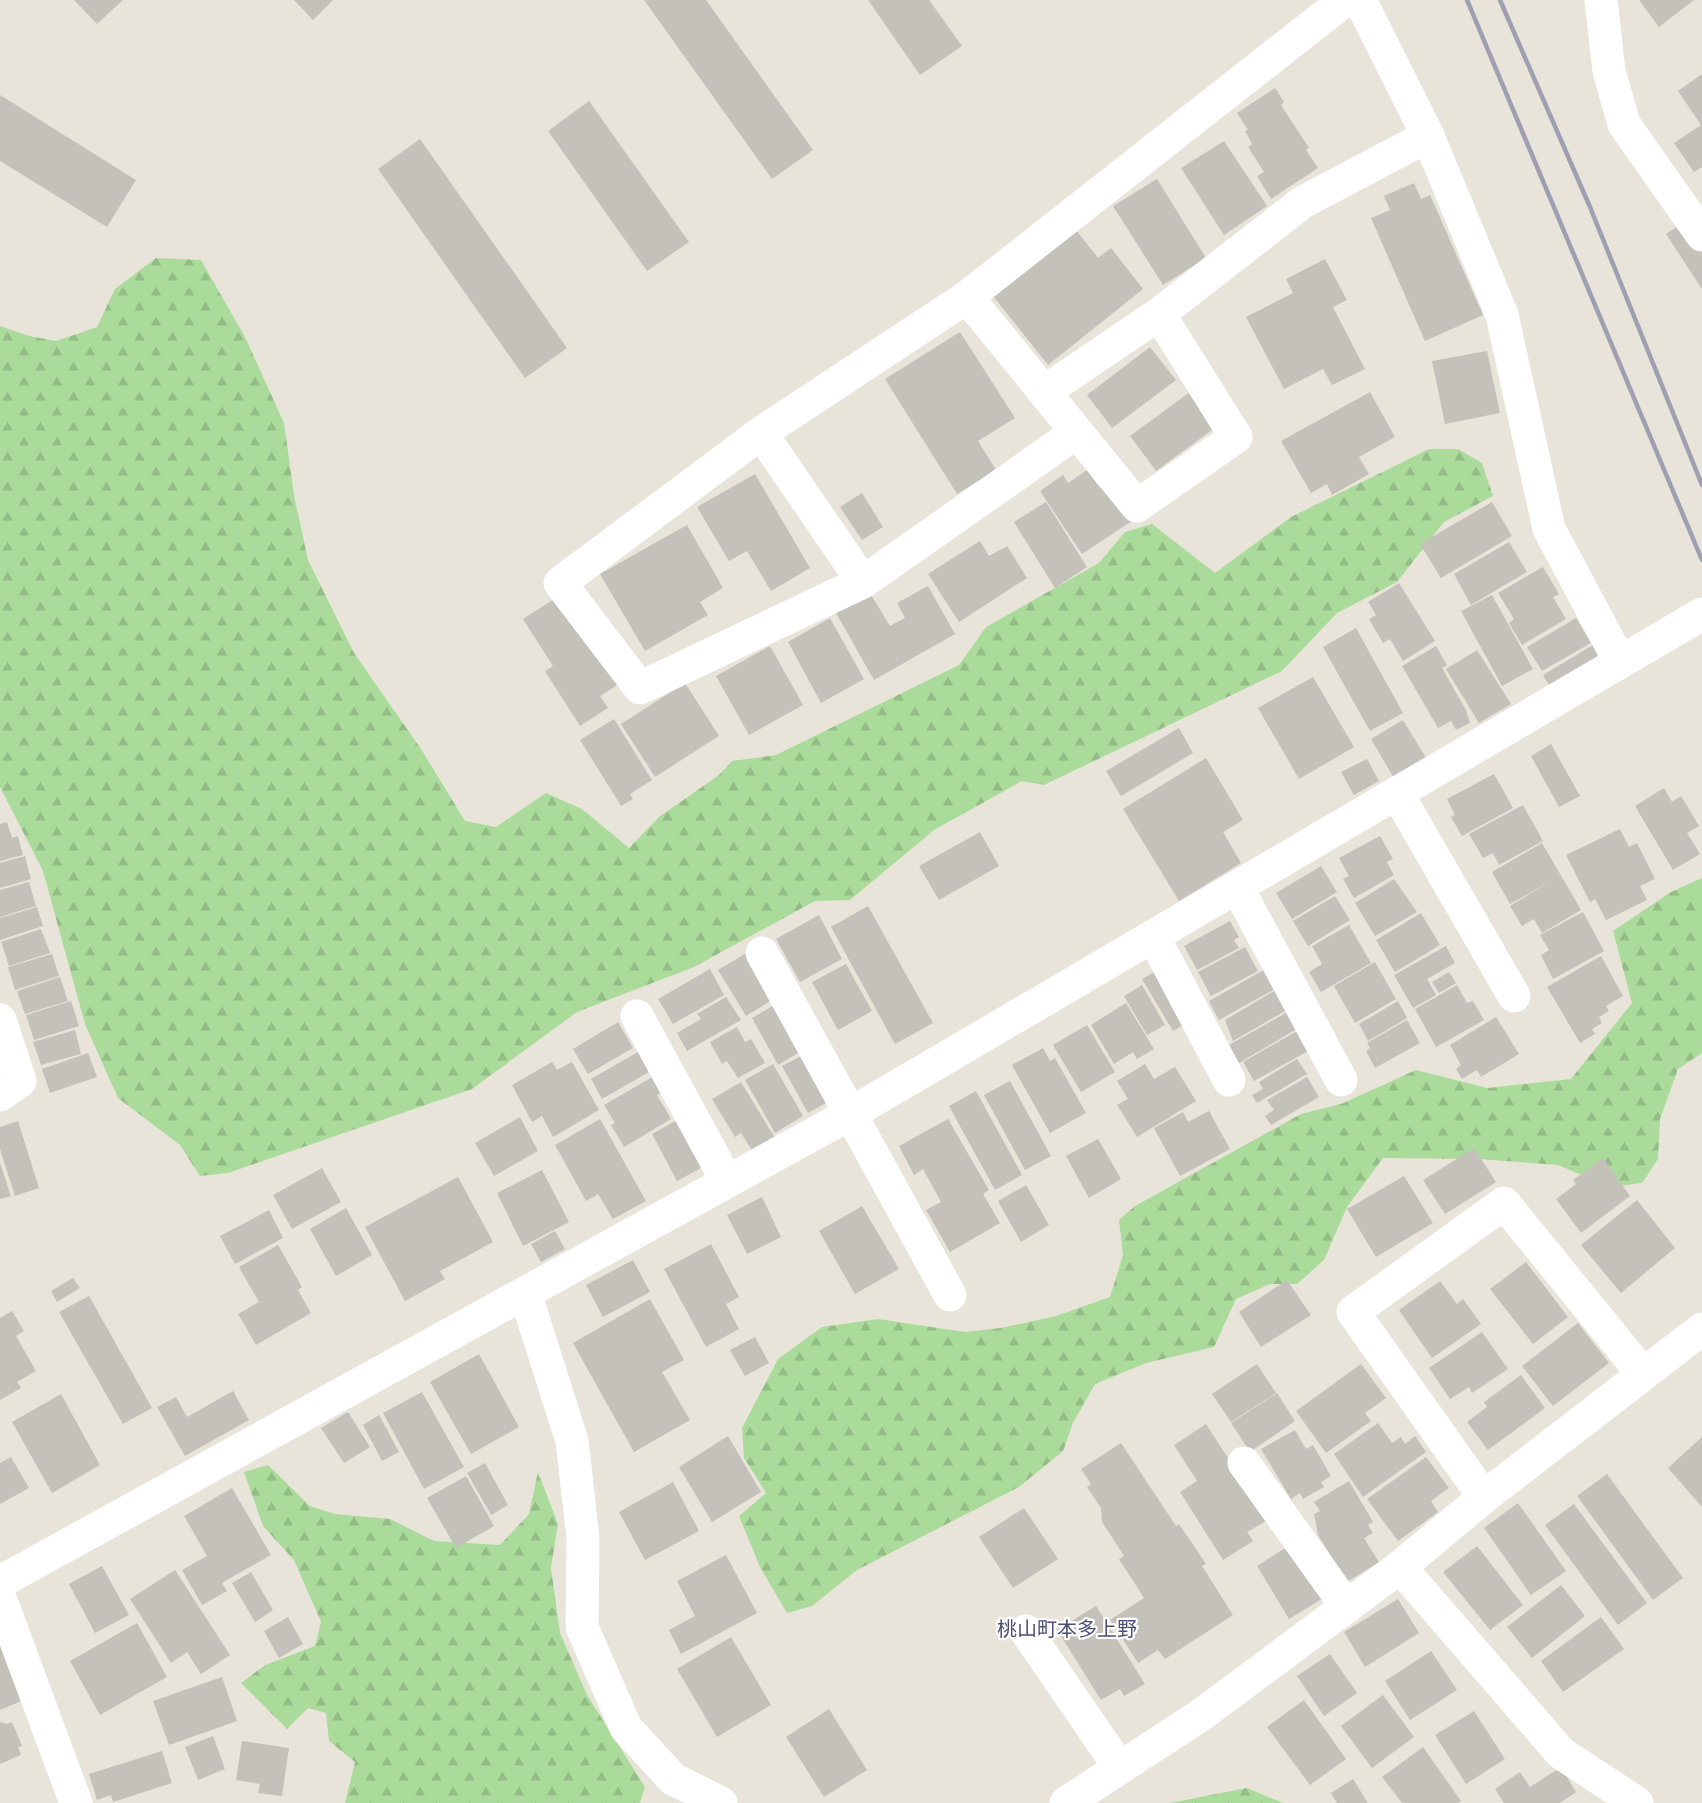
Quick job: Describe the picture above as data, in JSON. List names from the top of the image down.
{
  "districts": ["桃山町本多上野"]
}
